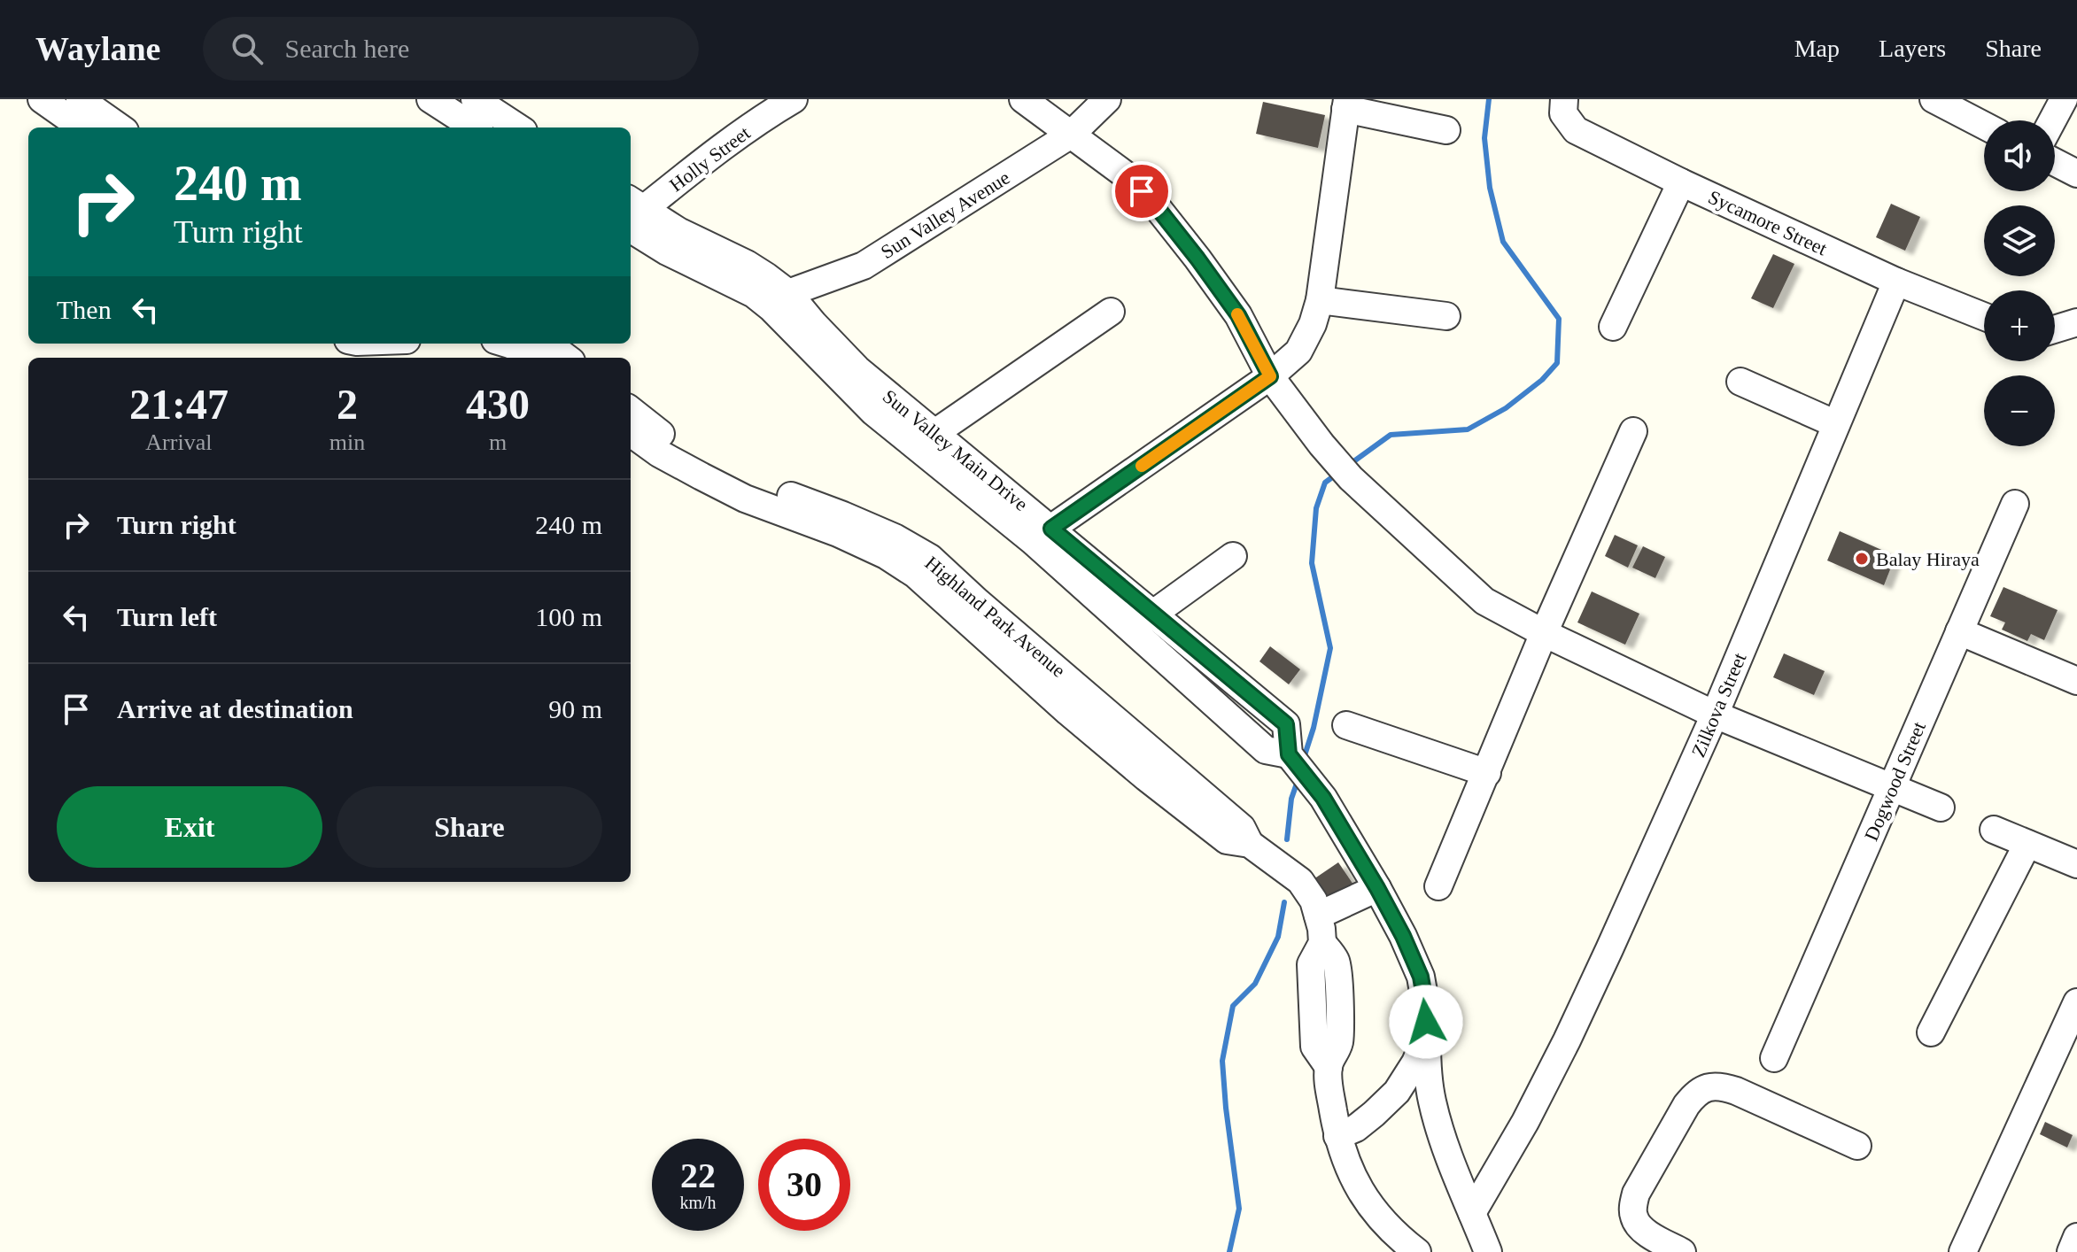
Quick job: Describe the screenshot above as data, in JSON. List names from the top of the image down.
{
  "streets": {
    "street": [
      "Holly Street",
      "Sun Valley Avenue",
      "Sycamore Street",
      "Sun Valley Main Drive",
      "Highland Park Avenue",
      "Zilkova Street",
      "Dogwood Street"
    ]
  },
  "crossings": [
    ["Holly Street", "Sun Valley Main Drive"],
    ["Sun Valley Avenue", "Sun Valley Main Drive"],
    ["Sycamore Street", "Zilkova Street"],
    ["Sun Valley Main Drive", "Highland Park Avenue"]
  ],
  "places": ["Balay Hiraya"],
  "page": {
    "header": "Waylane",
    "search": "Search here",
    "nav": ["Map", "Layers", "Share"],
    "map_buttons": ["+", "−"],
    "turn": ["240 m", "Turn right"],
    "then": "Then",
    "eta": [
      "21:47",
      "Arrival",
      "2",
      "min",
      "430",
      "m"
    ],
    "list": [
      {
        "name": "Turn right",
        "value": "240 m"
      },
      {
        "name": "Turn left",
        "value": "100 m"
      },
      {
        "name": "Arrive at destination",
        "value": "90 m"
      }
    ],
    "buttons": ["Exit", "Share"],
    "speed": "22 km/h",
    "limit": "30"
  }
}
